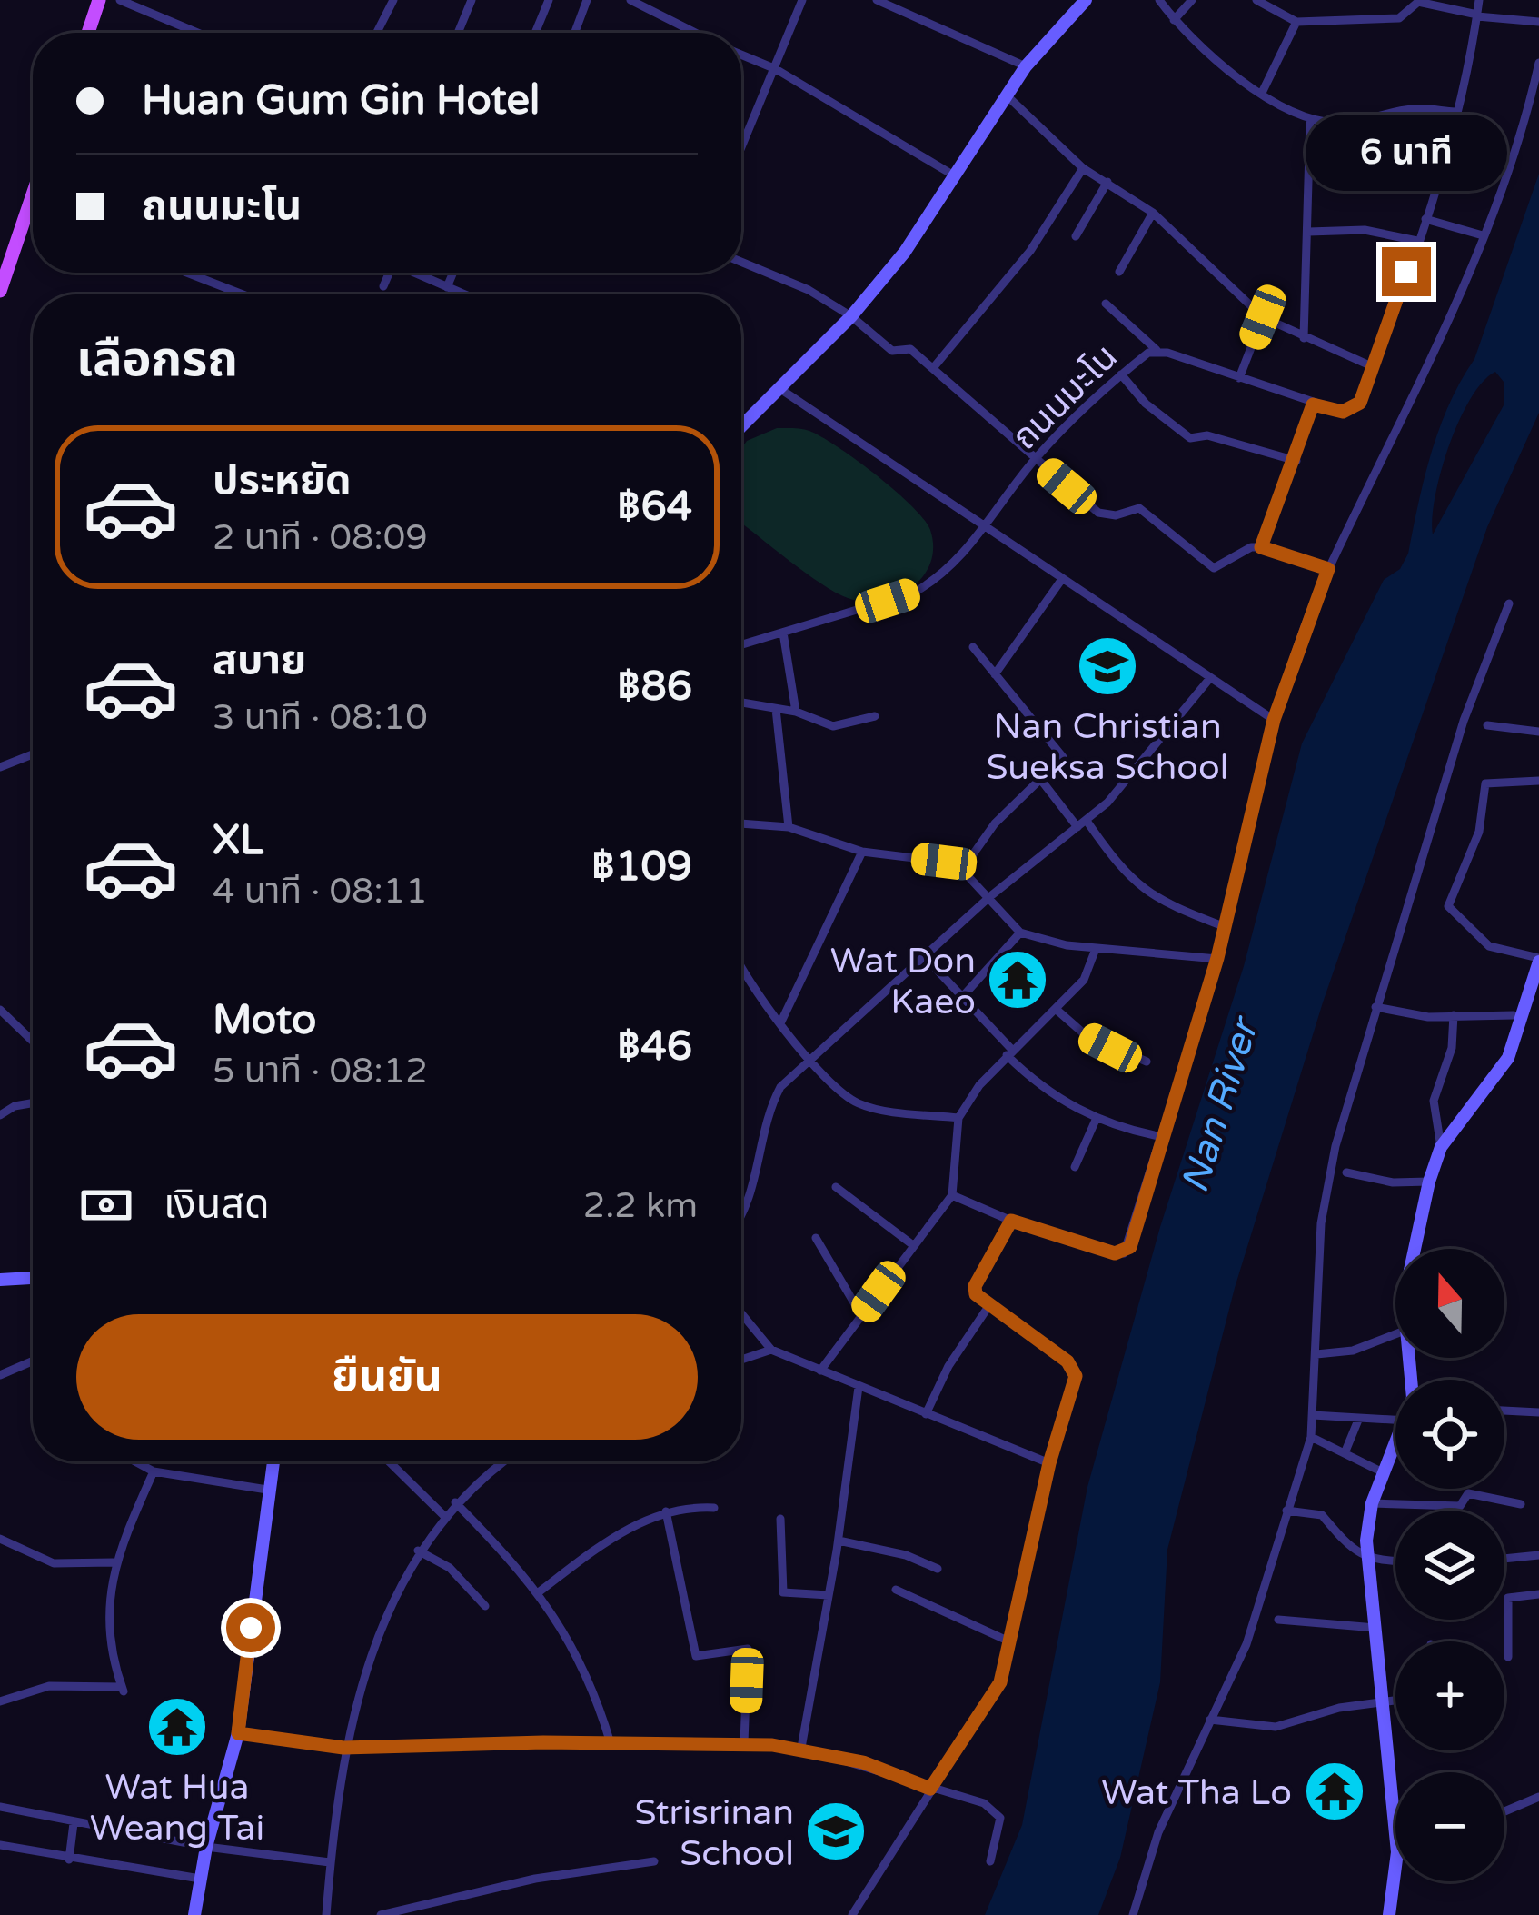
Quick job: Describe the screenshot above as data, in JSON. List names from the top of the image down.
{
  "streets": {
    "street": ["ถนนมะโน"]
  },
  "water": ["Nan River"],
  "places": {
    "school or university": ["Nan Christian Sueksa School", "Strisrinan School"],
    "temple": ["Wat Don Kaeo", "Wat Hua Weang Tai", "Wat Tha Lo"]
  },
  "north": "top",
  "page": {
    "banner": ["Huan Gum Gin Hotel", "ถนนมะโน"],
    "bubble": "6 นาที",
    "heading": "เลือกรถ",
    "list": [
      {
        "name": "ประหยัด",
        "note": "2 นาที · 08:09",
        "value": "฿64"
      },
      {
        "name": "สบาย",
        "note": "3 นาที · 08:10",
        "value": "฿86"
      },
      {
        "name": "XL",
        "note": "4 นาที · 08:11",
        "value": "฿109"
      },
      {
        "name": "Moto",
        "note": "5 นาที · 08:12",
        "value": "฿46"
      }
    ],
    "pay": ["เงินสด", "2.2 km"],
    "map_buttons": ["+", "−"],
    "buttons": "ยืนยัน"
  }
}
